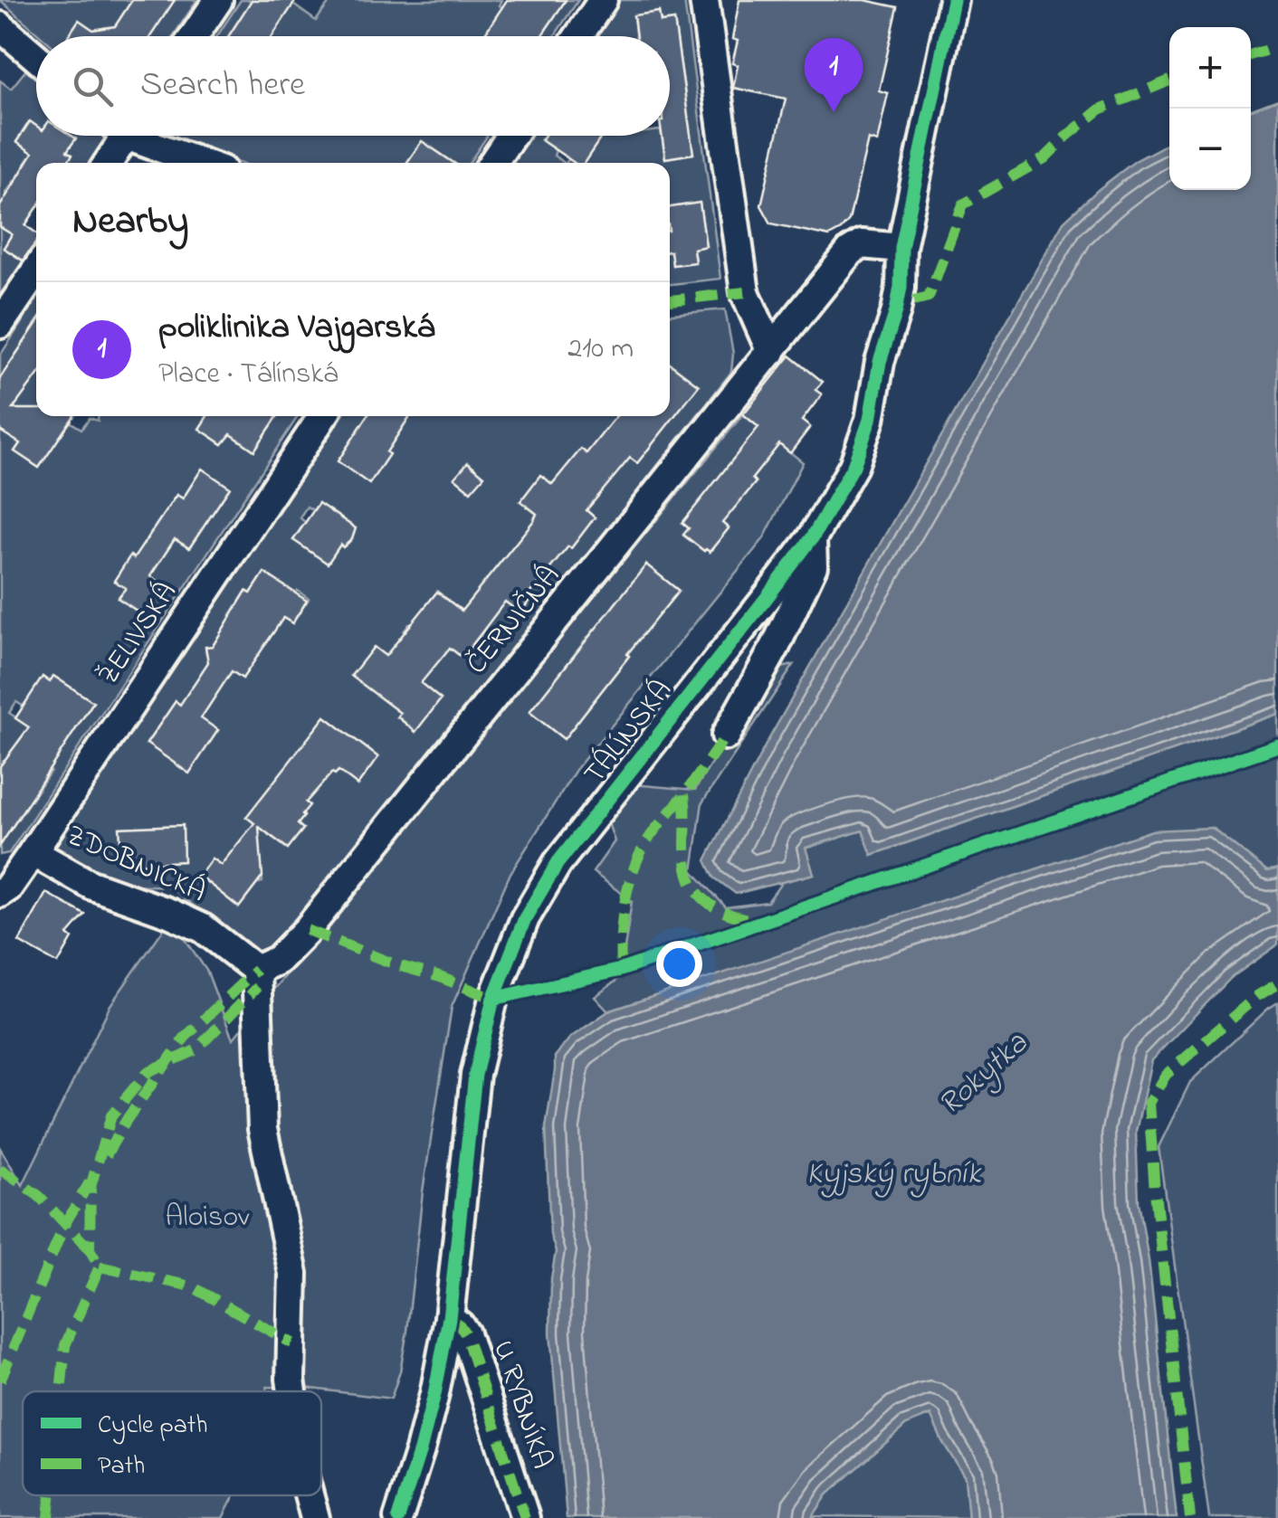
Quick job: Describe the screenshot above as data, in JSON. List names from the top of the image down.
{
  "streets": {
    "street": [
      "ČERNIČNÁ",
      "ŽELIVSKÁ",
      "TÁLÍNSKÁ",
      "ZDOBNICKÁ",
      "U RYBNÍKA"
    ]
  },
  "crossings": [
    ["ČERNIČNÁ", "TÁLÍNSKÁ"],
    ["ČERNIČNÁ", "ZDOBNICKÁ"],
    ["ŽELIVSKÁ", "ZDOBNICKÁ"],
    ["TÁLÍNSKÁ", "U RYBNÍKA"]
  ],
  "water": ["Rokytka", "Kyjský rybník"],
  "parks": ["Aloisov"],
  "legend": ["Cycle path", "Path"],
  "page": {
    "map_buttons": ["+", "−"],
    "search": "Search here",
    "pins": "1",
    "heading": "Nearby",
    "list": [
      {
        "mark": "1",
        "name": "poliklinika Vajgarská",
        "note": "Place · Tálínská",
        "value": "210 m"
      }
    ]
  }
}
